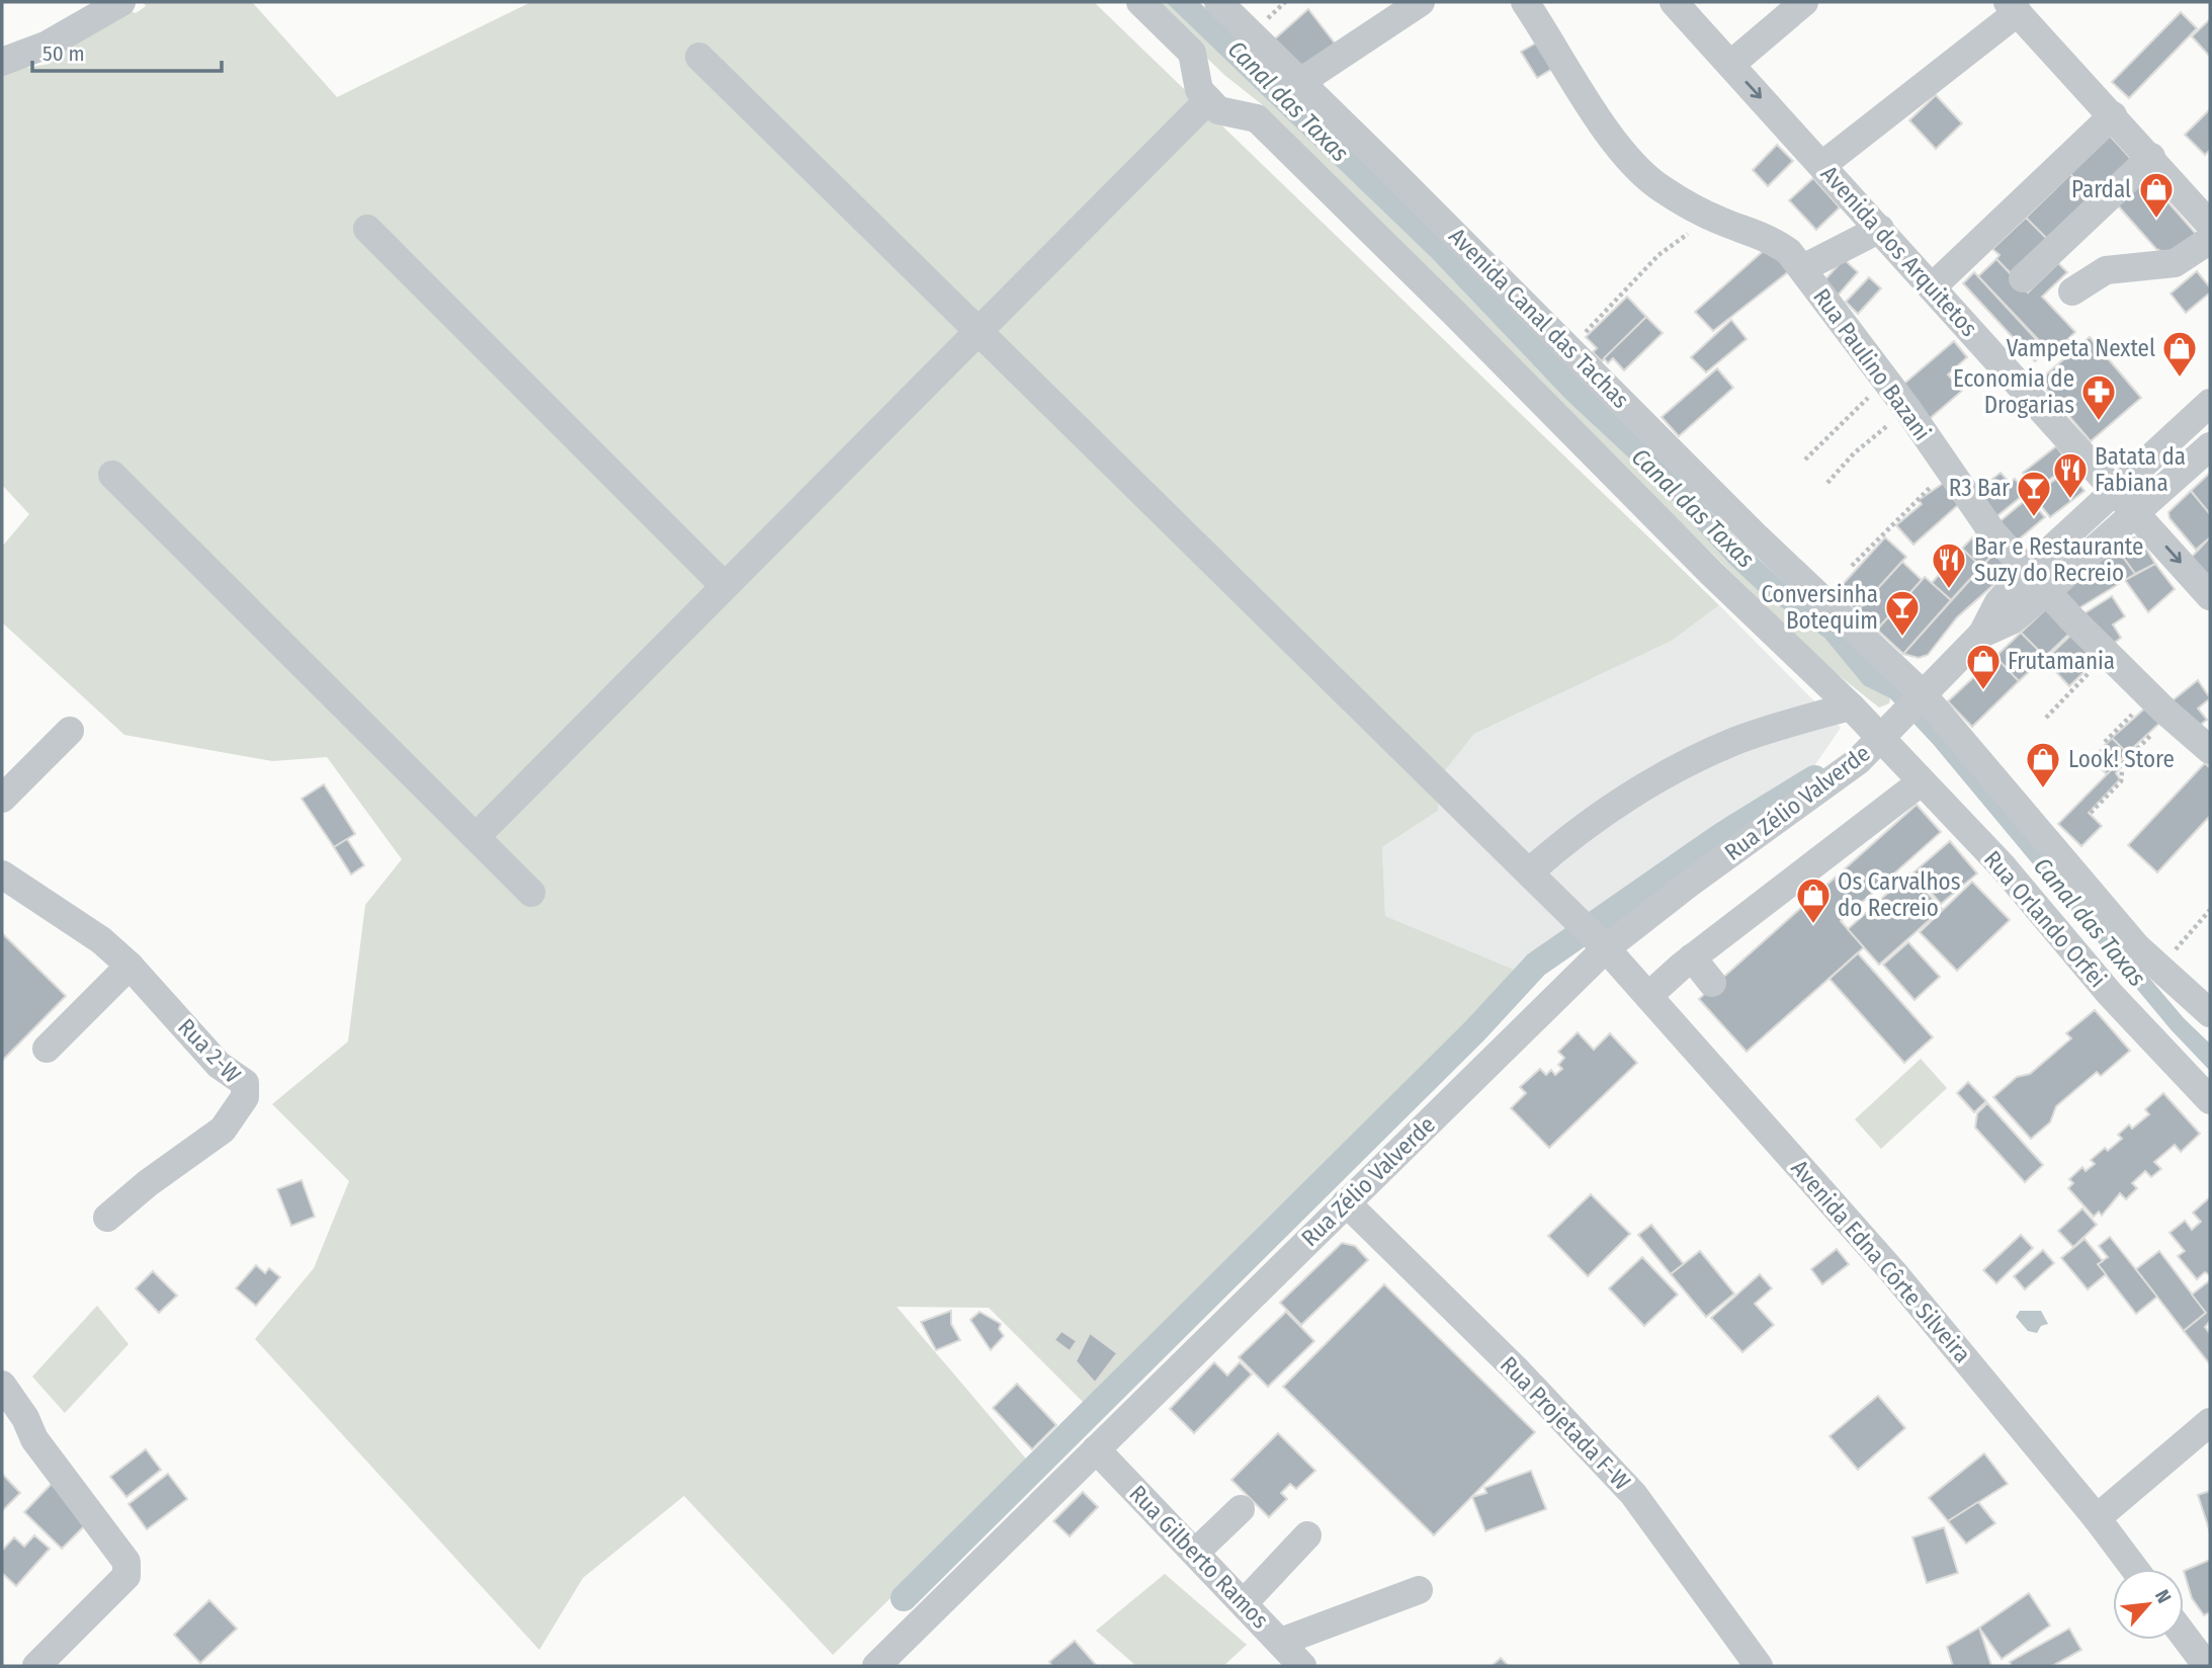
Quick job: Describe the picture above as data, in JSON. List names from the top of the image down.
{
  "streets": {
    "street": [
      "Avenida dos Arquitetos",
      "Avenida Canal das Tachas",
      "Rua Paulino Bazani",
      "Rua Zélio Valverde",
      "Rua Orlando Orfei",
      "Rua 2-W",
      "Avenida Edna Côrte Silveira",
      "Rua Projetada F-W",
      "Rua Gilberto Ramos"
    ]
  },
  "crossings": [
    ["Avenida Canal das Tachas", "Rua Zélio Valverde"],
    ["Rua Zélio Valverde", "Rua Orlando Orfei"],
    ["Rua Zélio Valverde", "Avenida Edna Côrte Silveira"],
    ["Rua Zélio Valverde", "Rua Projetada F-W"],
    ["Rua Zélio Valverde", "Rua Gilberto Ramos"]
  ],
  "water": ["Canal das Taxas"],
  "places": {
    "shop": [
      "Pardal",
      "Vampeta Nextel",
      "Frutamania",
      "Look! Store",
      "Os Carvalhos do Recreio"
    ],
    "pharmacy": ["Economia de Drogarias"],
    "restaurant": ["Batata da Fabiana", "Bar e Restaurante Suzy do Recreio"],
    "bar": ["R3 Bar", "Conversinha Botequim"]
  },
  "scale_bar": "50 m",
  "north": "top right"
}
